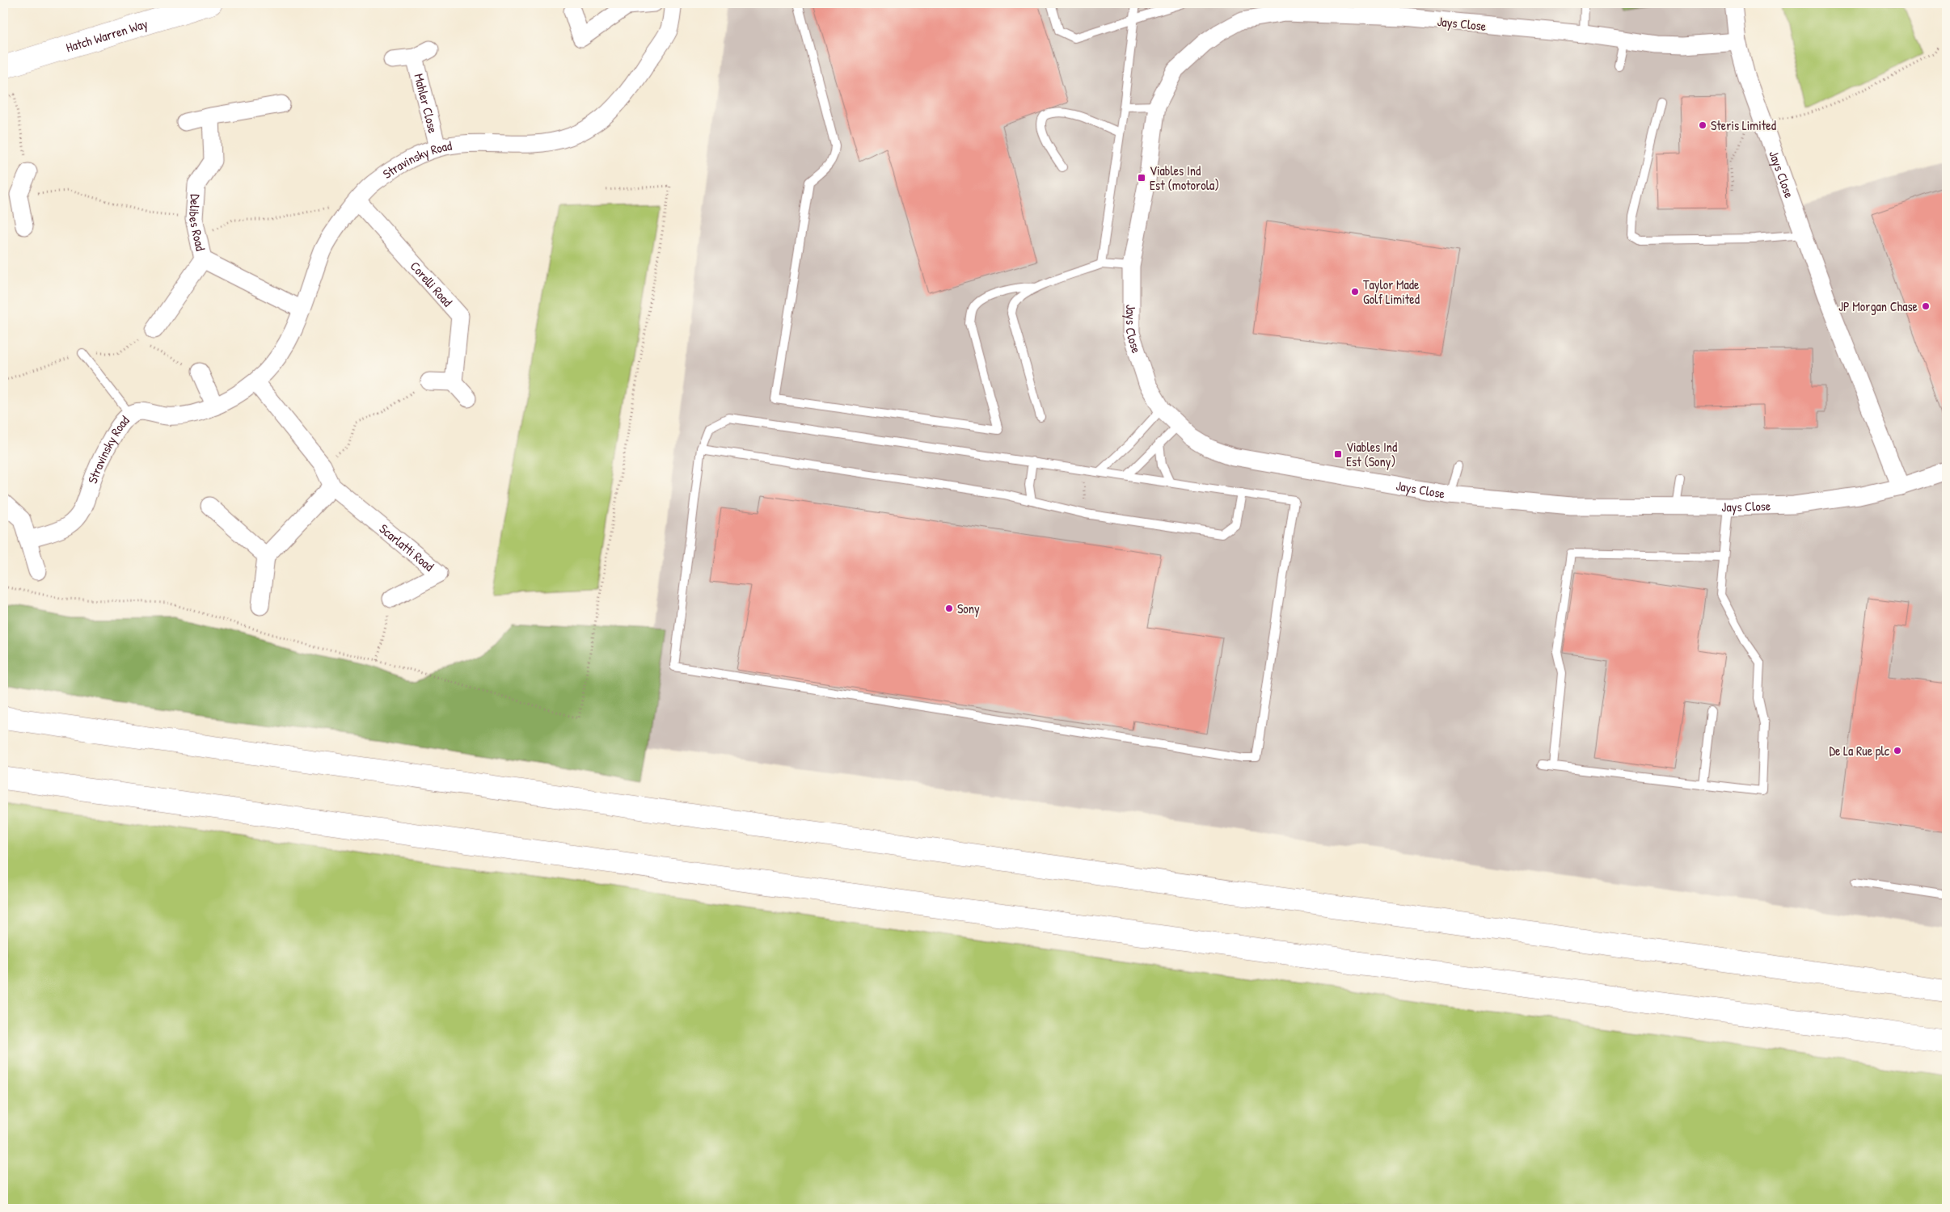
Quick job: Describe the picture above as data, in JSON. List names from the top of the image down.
{
  "streets": {
    "main road": ["Hatch Warren Way"],
    "street": [
      "Jays Close",
      "Mahler Close",
      "Stravinsky Road",
      "Delibes Road",
      "Corelli Road",
      "Scarlatti Road"
    ]
  },
  "crossings": [
    ["Mahler Close", "Stravinsky Road"],
    ["Stravinsky Road", "Delibes Road"],
    ["Stravinsky Road", "Corelli Road"],
    ["Stravinsky Road", "Scarlatti Road"]
  ],
  "places": {
    "other": [
      "Steris Limited",
      "Taylor Made Golf Limited",
      "JP Morgan Chase",
      "Sony",
      "De La Rue plc"
    ],
    "transit": ["Viables Ind Est (motorola)", "Viables Ind Est (Sony)"]
  }
}
